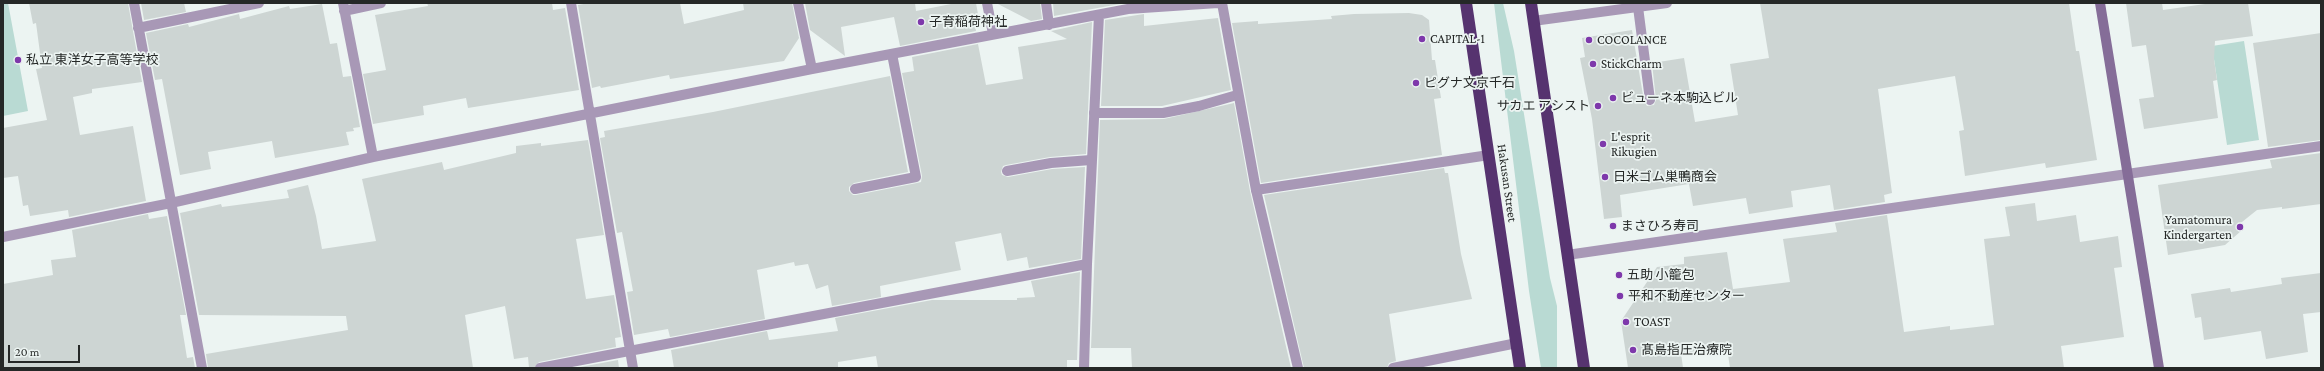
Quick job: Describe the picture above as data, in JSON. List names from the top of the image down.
{
  "streets": {
    "highway": ["Hakusan Street"]
  },
  "places": [
    "子育稲荷神社",
    "CAPITAL-1",
    "COCOLANCE",
    "私立 東洋女子高等学校",
    "StickCharm",
    "ピグナ文京千石",
    "ビューネ本駒込ビル",
    "サカエ アシスト",
    "L'esprit Rikugien",
    "日米ゴム巣鴨商会",
    "まさひろ寿司",
    "Yamatomura Kindergarten",
    "五助 小籠包",
    "平和不動産センター",
    "TOAST",
    "髙島指圧治療院"
  ],
  "scale_bar": "20 m"
}
